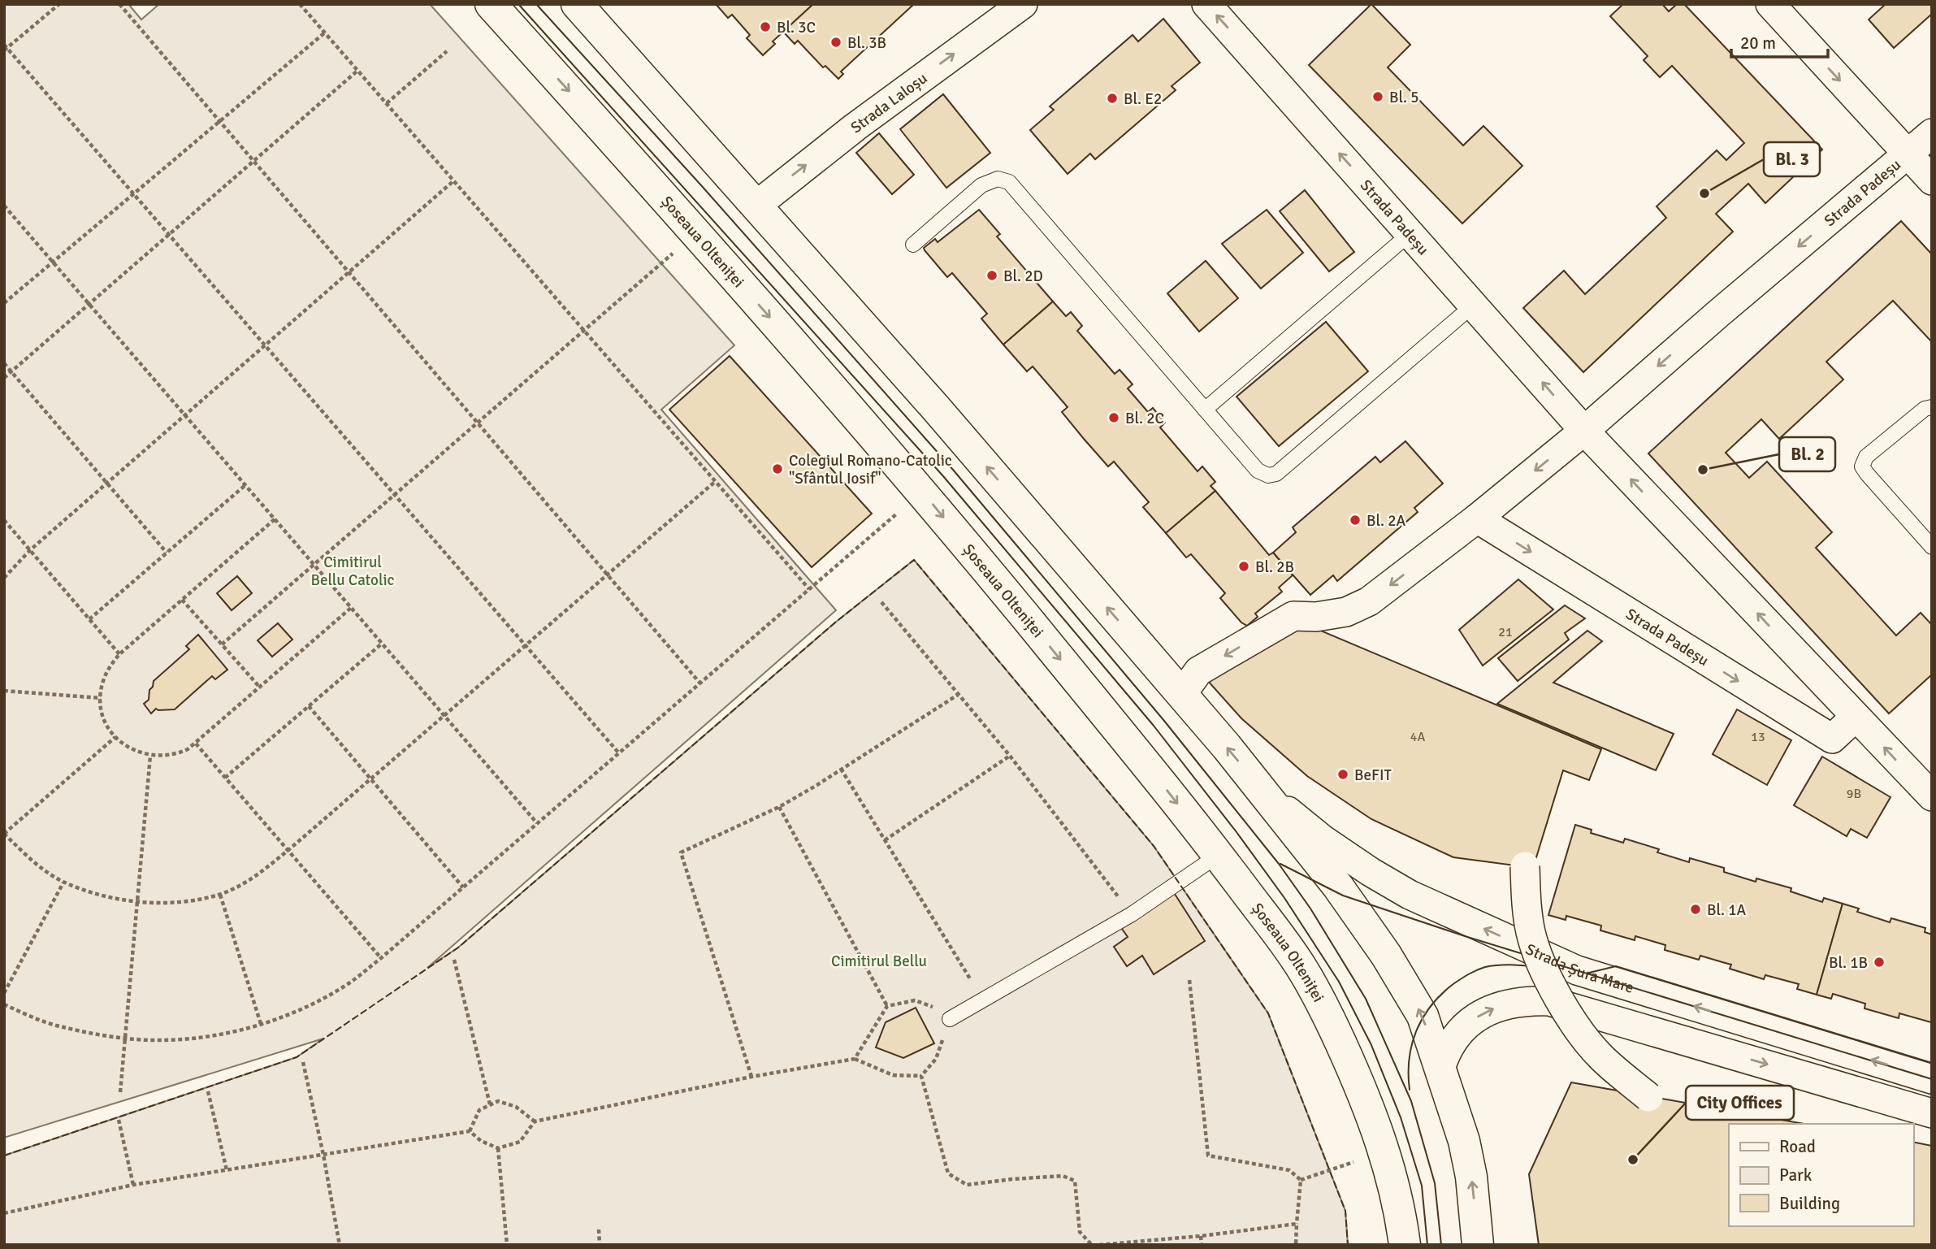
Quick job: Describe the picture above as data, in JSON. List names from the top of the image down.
{
  "streets": {
    "main road": ["Șoseaua Olteniței"],
    "street": ["Strada Laloșu", "Strada Padeșu", "Strada Șura Mare"]
  },
  "one_way": ["Strada Laloșu", "Strada Șura Mare"],
  "parks": ["Cimitirul Bellu Catolic", "Cimitirul Bellu"],
  "places": [
    "Bl. 3C",
    "Bl. 3B",
    "Bl. 5",
    "Bl. E2",
    "Bl. 3",
    "Bl. 2D",
    "Bl. 2C",
    "Colegiul Romano-Catolic \"Sfântul Iosif\"",
    "Bl. 2",
    "Bl. 2A",
    "Bl. 2B",
    "BeFIT",
    "Bl. 1A",
    "Bl. 1B",
    "City Offices"
  ],
  "house_numbers": [
    "21",
    "4A",
    "13",
    "9B"
  ],
  "legend": ["Road", "Park", "Building"],
  "scale_bar": "20 m"
}
